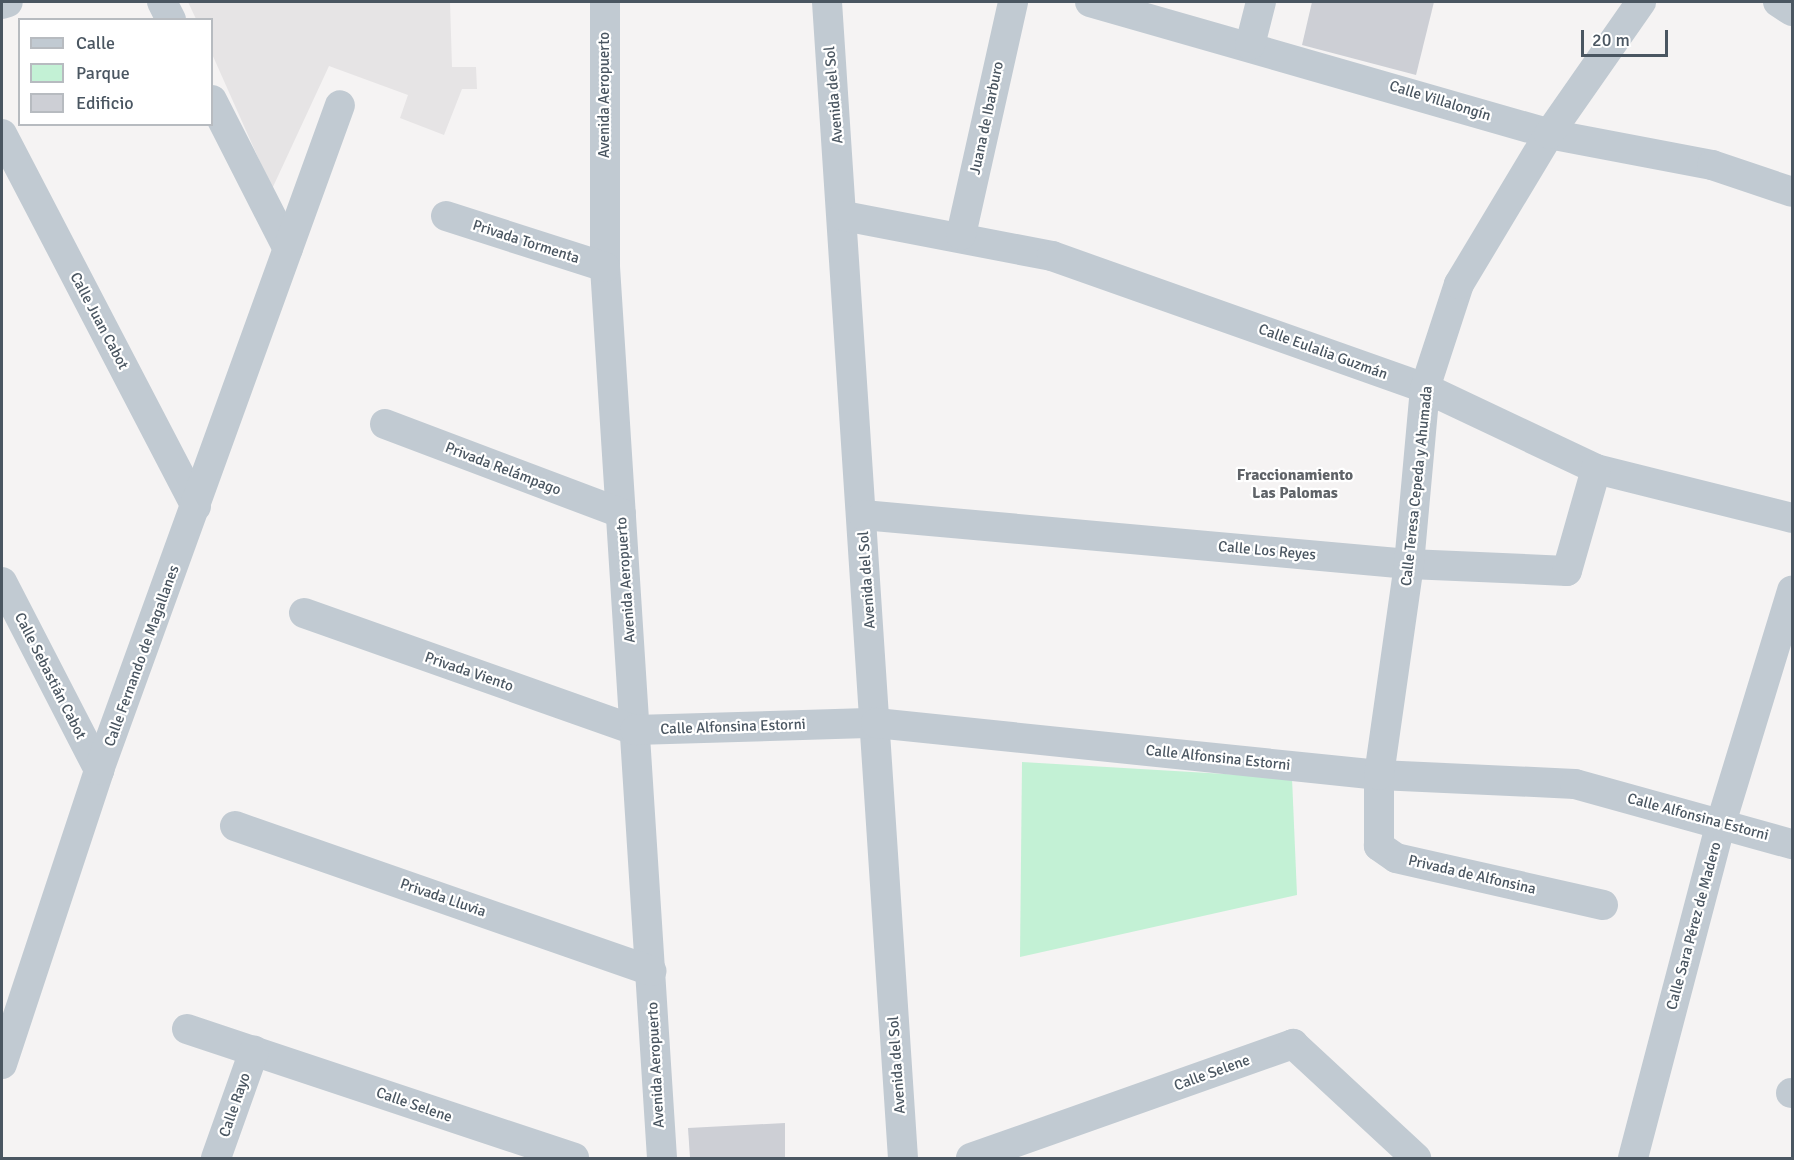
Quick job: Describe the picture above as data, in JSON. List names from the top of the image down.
{
  "streets": {
    "street": [
      "Avenida Aeropuerto",
      "Avenida del Sol",
      "Calle Villalongín",
      "Juana de Ibarburo",
      "Privada Tormenta",
      "Calle Juan Cabot",
      "Calle Eulalia Guzmán",
      "Privada Relámpago",
      "Calle Teresa Cepeda y Ahumada",
      "Calle Los Reyes",
      "Calle Fernando de Magallanes",
      "Privada Viento",
      "Calle Sebastián Cabot",
      "Calle Alfonsina Estorni",
      "Privada de Alfonsina",
      "Privada Lluvia",
      "Calle Sara Pérez de Madero",
      "Calle Selene",
      "Calle Rayo"
    ]
  },
  "crossings": [
    ["Avenida Aeropuerto", "Privada Tormenta"],
    ["Avenida Aeropuerto", "Privada Relámpago"],
    ["Avenida Aeropuerto", "Privada Viento"],
    ["Avenida Aeropuerto", "Calle Alfonsina Estorni"],
    ["Avenida Aeropuerto", "Privada Lluvia"],
    ["Avenida del Sol", "Calle Eulalia Guzmán"],
    ["Avenida del Sol", "Calle Los Reyes"],
    ["Avenida del Sol", "Calle Alfonsina Estorni"],
    ["Calle Villalongín", "Calle Teresa Cepeda y Ahumada"],
    ["Juana de Ibarburo", "Calle Eulalia Guzmán"],
    ["Calle Juan Cabot", "Calle Fernando de Magallanes"],
    ["Calle Eulalia Guzmán", "Calle Teresa Cepeda y Ahumada"],
    ["Calle Eulalia Guzmán", "Calle Los Reyes"],
    ["Calle Teresa Cepeda y Ahumada", "Calle Los Reyes"],
    ["Calle Teresa Cepeda y Ahumada", "Calle Alfonsina Estorni"],
    ["Calle Teresa Cepeda y Ahumada", "Privada de Alfonsina"],
    ["Calle Fernando de Magallanes", "Calle Sebastián Cabot"],
    ["Privada Viento", "Calle Alfonsina Estorni"],
    ["Calle Alfonsina Estorni", "Privada de Alfonsina"],
    ["Calle Alfonsina Estorni", "Calle Sara Pérez de Madero"],
    ["Calle Selene", "Calle Rayo"]
  ],
  "districts": ["Fraccionamiento Las Palomas"],
  "legend": ["Calle", "Parque", "Edificio"],
  "scale_bar": "20 m"
}
